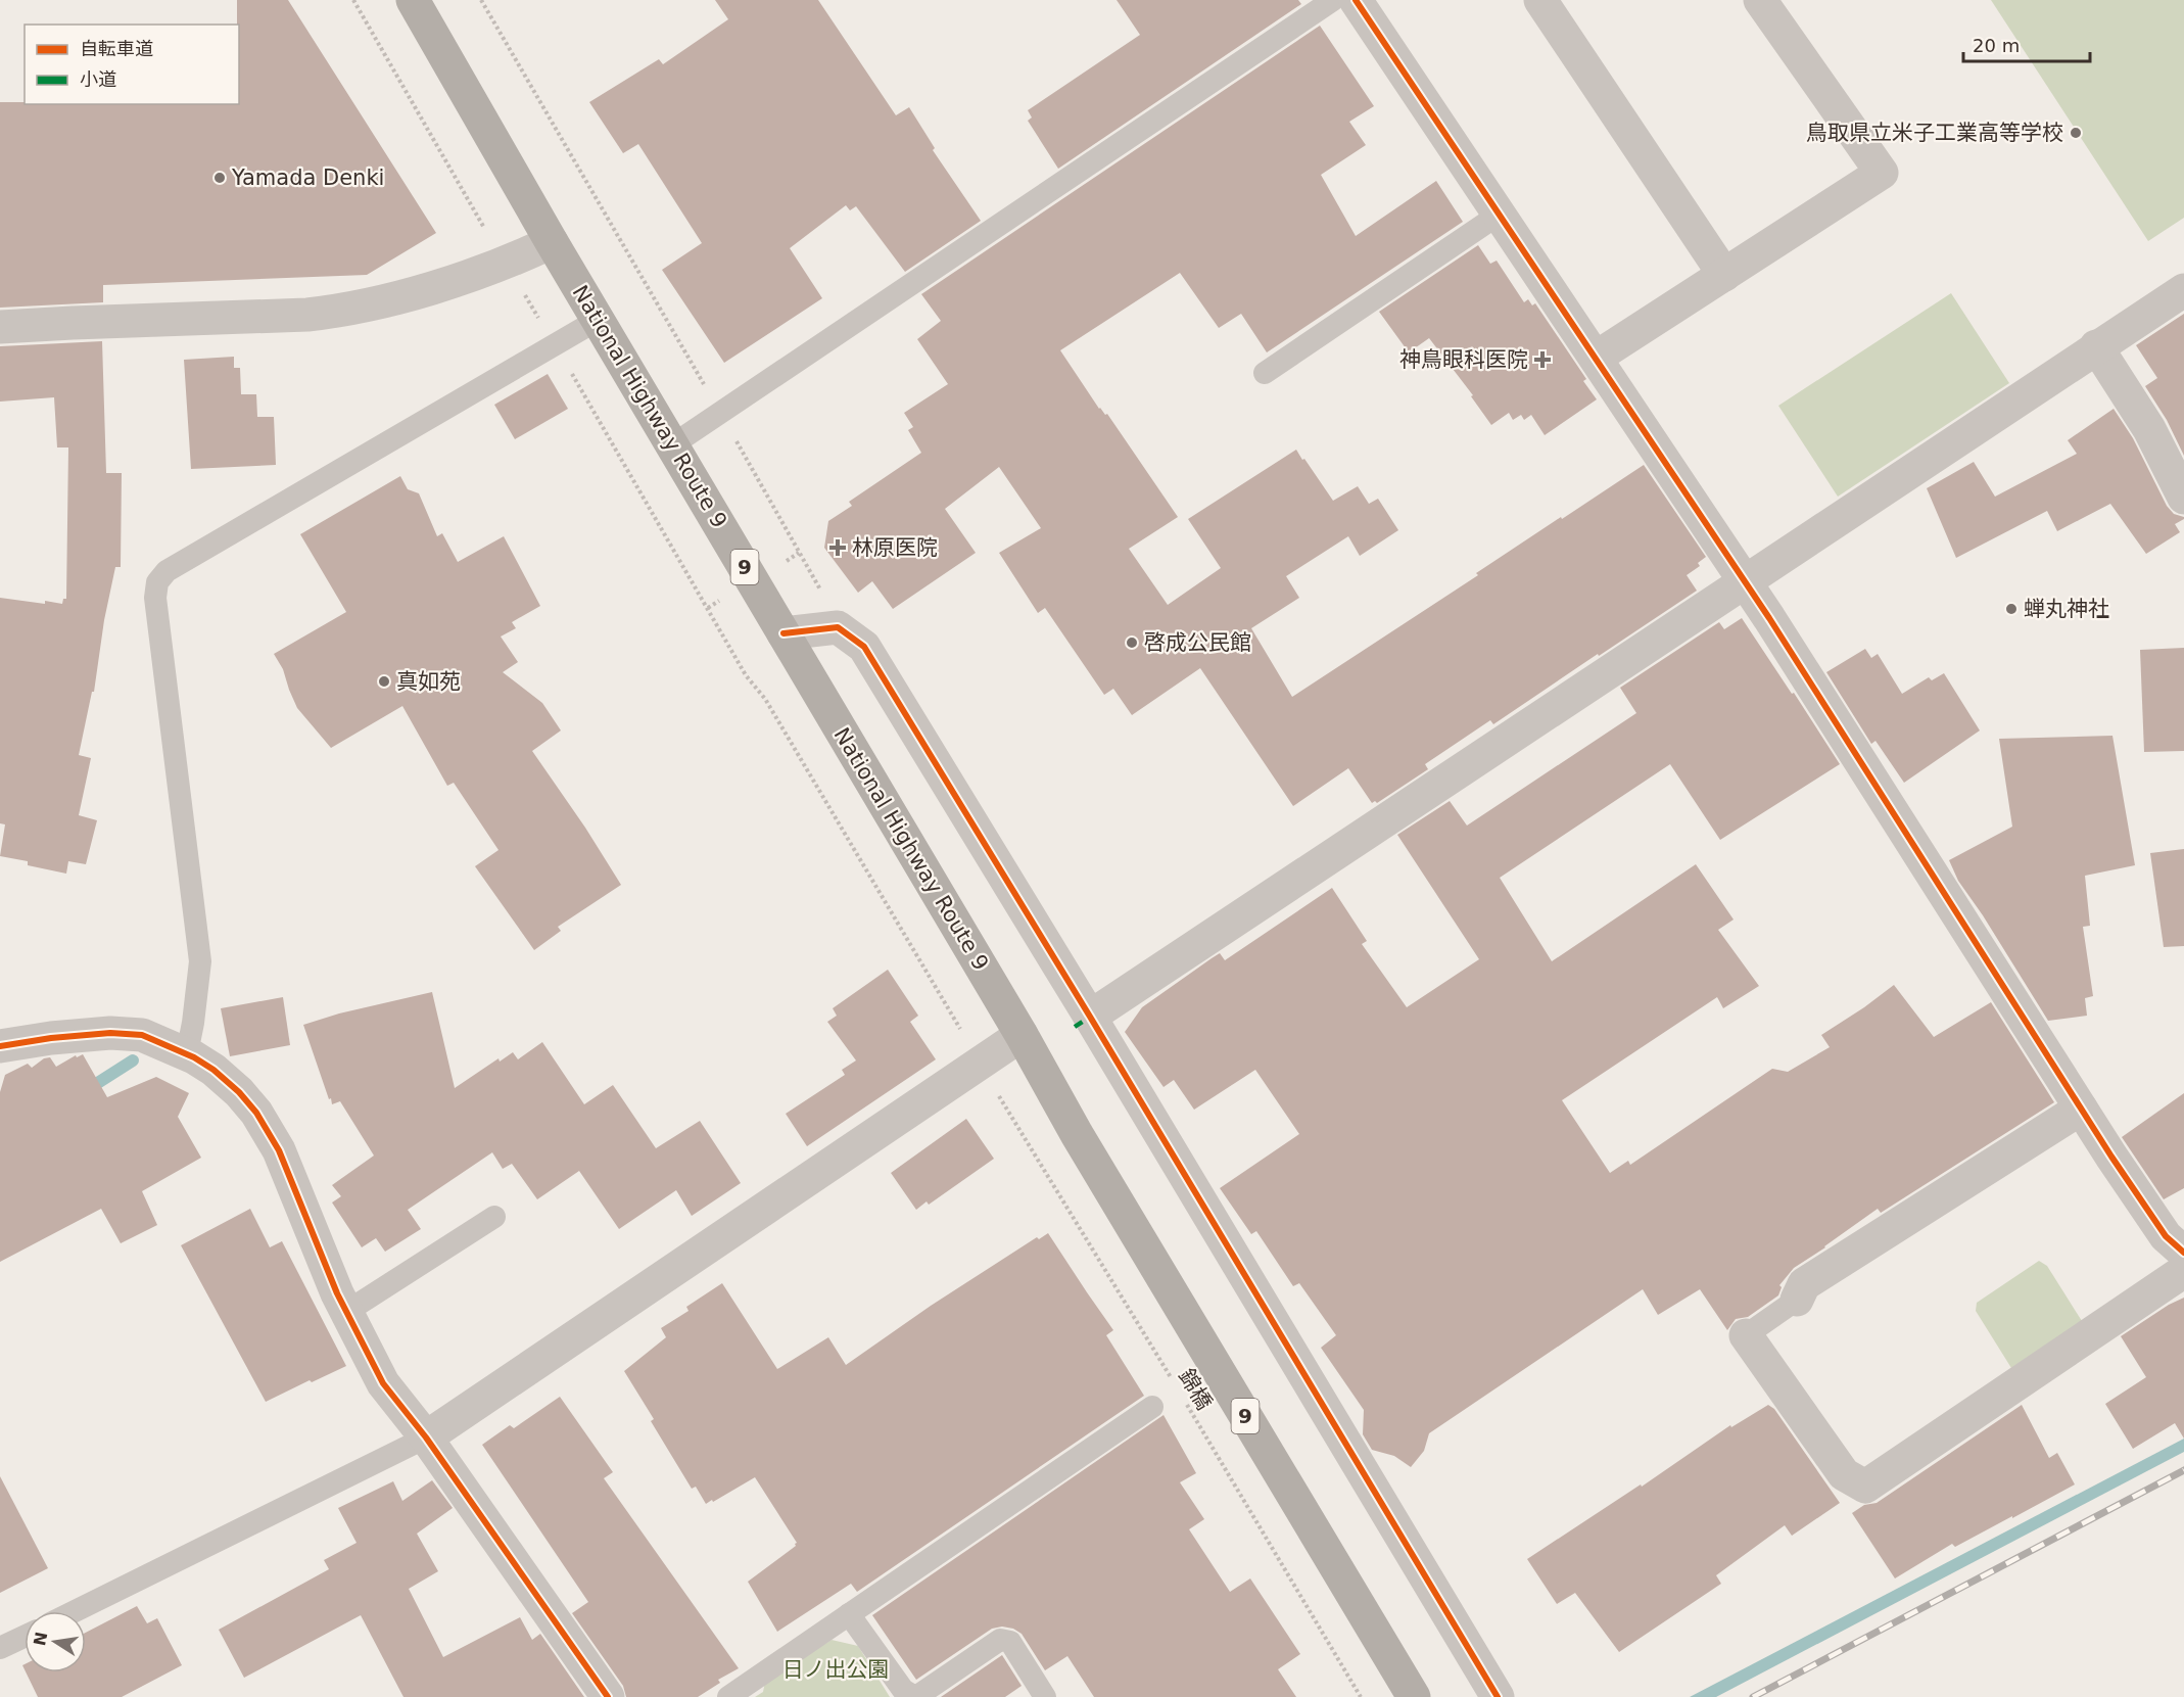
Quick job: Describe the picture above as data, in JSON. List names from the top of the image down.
{
  "streets": {
    "highway": ["National Highway Route 9", "9"],
    "path": ["錦橋"]
  },
  "parks": ["日ノ出公園"],
  "places": {
    "other": [
      "鳥取県立米子工業高等学校",
      "Yamada Denki",
      "蝉丸神社",
      "啓成公民館",
      "真如苑"
    ],
    "health": ["神鳥眼科医院", "林原医院"]
  },
  "legend": ["自転車道", "小道"],
  "scale_bar": "20 m",
  "north": "left"
}
